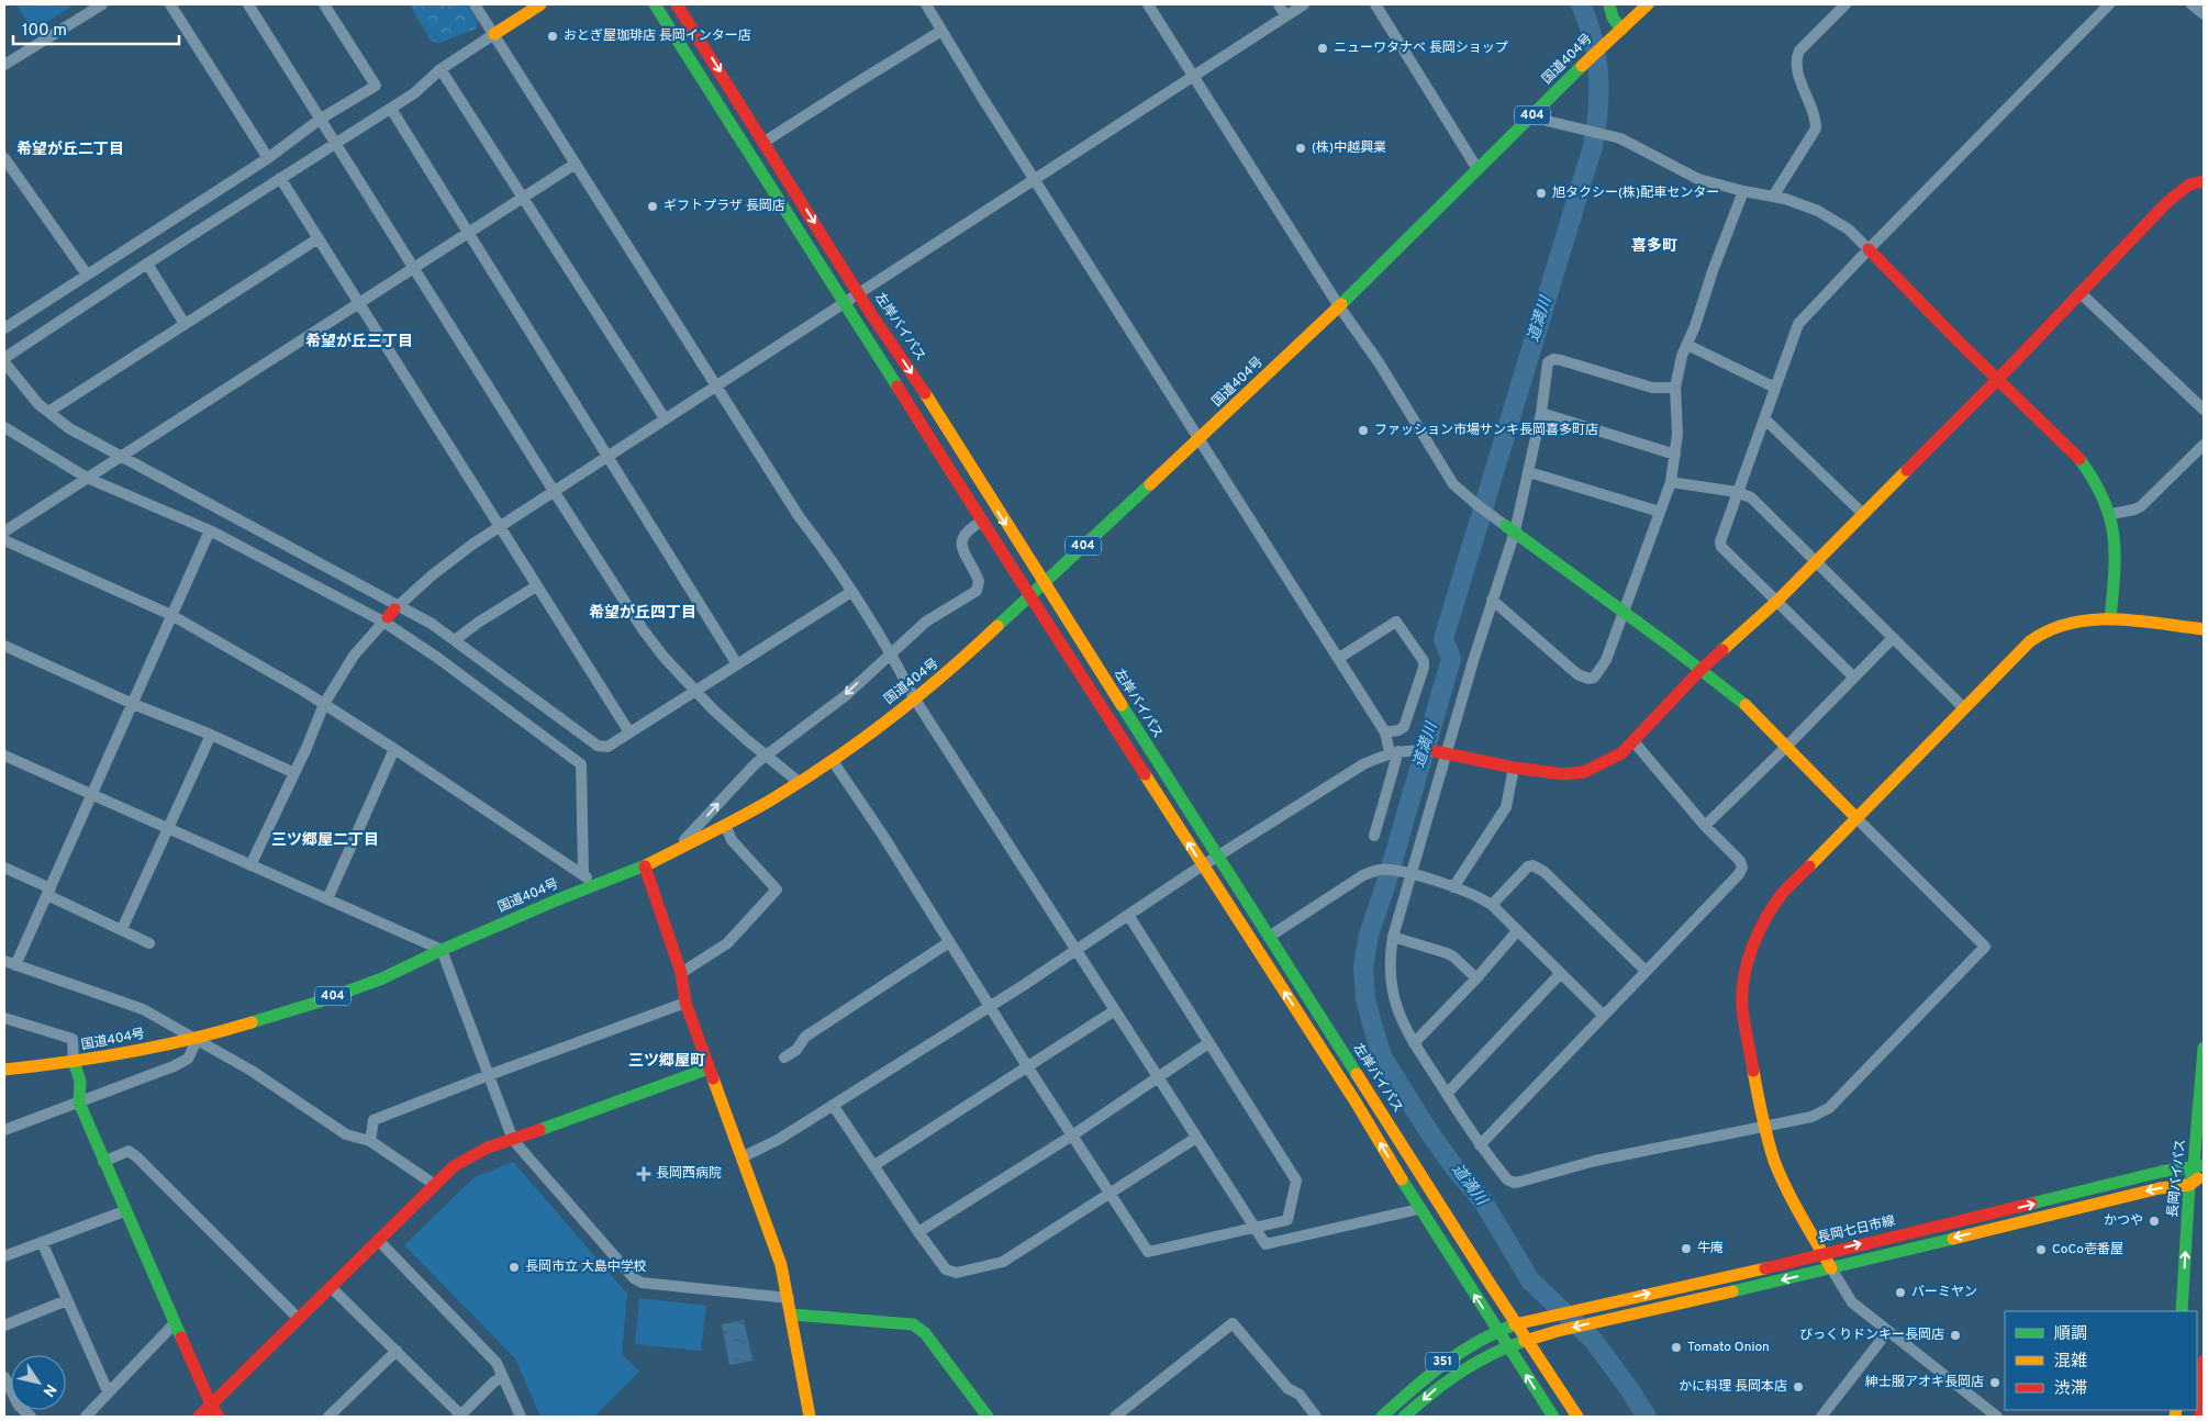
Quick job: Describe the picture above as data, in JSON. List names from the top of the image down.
{
  "streets": {
    "main road": [
      "国道404号",
      "404",
      "左岸バイパス",
      "長岡バイパス",
      "長岡七日市線",
      "351"
    ]
  },
  "crossings": [
    ["国道404号", "左岸バイパス"],
    ["左岸バイパス", "長岡七日市線"],
    ["左岸バイパス", "351"],
    ["長岡バイパス", "長岡七日市線"],
    ["長岡七日市線", "351"]
  ],
  "one_way": ["長岡バイパス"],
  "districts": [
    "希望が丘二丁目",
    "喜多町",
    "希望が丘三丁目",
    "希望が丘四丁目",
    "三ツ郷屋二丁目",
    "三ツ郷屋町"
  ],
  "water": ["道満川"],
  "places": {
    "other": [
      "おとぎ屋珈琲店 長岡インター店",
      "ニューワタナベ 長岡ショップ",
      "(株)中越興業",
      "旭タクシー(株)配車センター",
      "ギフトプラザ 長岡店",
      "ファッション市場サンキ長岡喜多町店",
      "かつや",
      "牛庵",
      "CoCo壱番屋",
      "長岡市立 大島中学校",
      "バーミヤン",
      "びっくりドンキー長岡店",
      "Tomato Onion",
      "紳士服アオキ長岡店",
      "かに料理 長岡本店"
    ],
    "health": ["長岡西病院"]
  },
  "legend": ["順調", "混雑", "渋滞"],
  "scale_bar": "100 m",
  "north": "bottom right"
}
